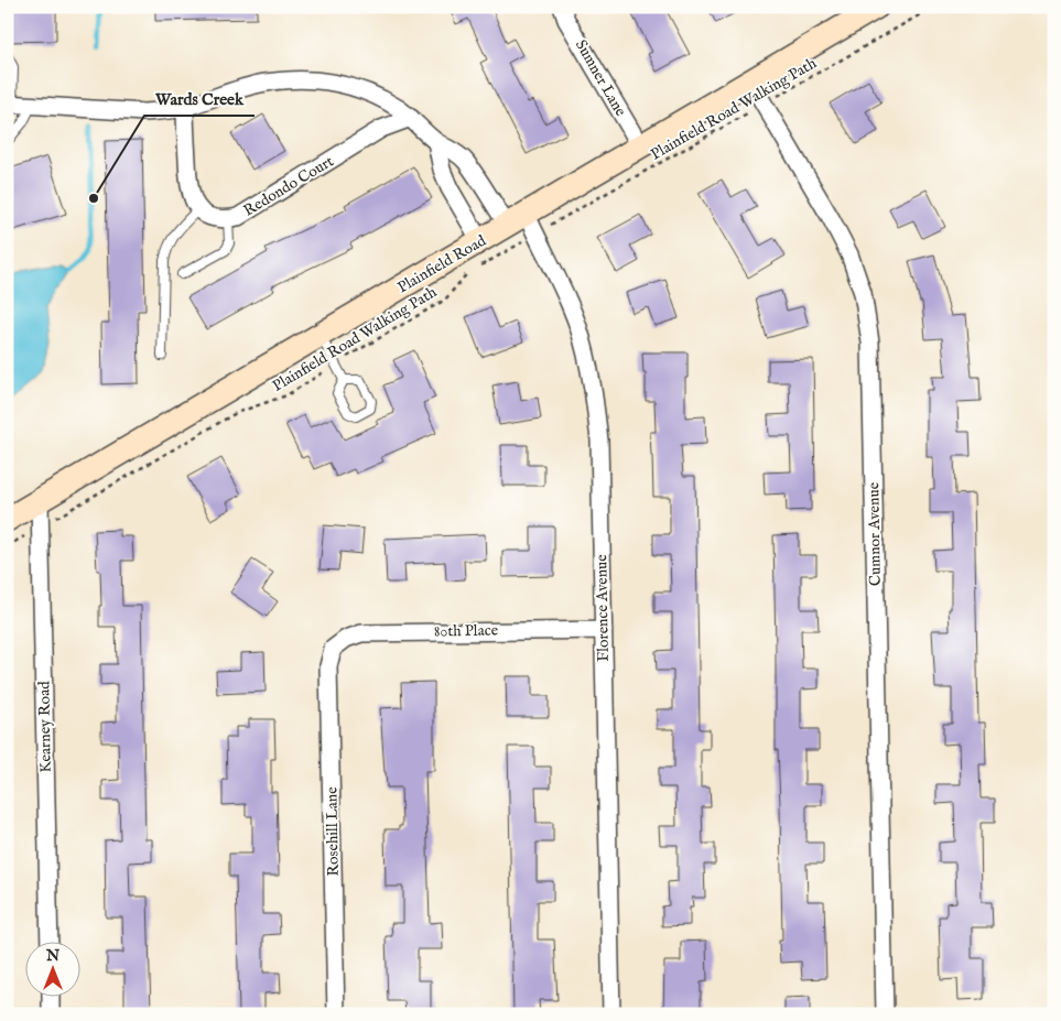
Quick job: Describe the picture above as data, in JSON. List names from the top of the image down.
{
  "streets": {
    "main road": ["Plainfield Road"],
    "street": [
      "Sumner Lane",
      "Redondo Court",
      "Cumnor Avenue",
      "Florence Avenue",
      "80th Place",
      "Kearney Road",
      "Rosehill Lane"
    ],
    "path": ["Plainfield Road Walking Path"]
  },
  "crossings": [
    ["Sumner Lane", "Plainfield Road"],
    ["Plainfield Road Walking Path", "Plainfield Road"],
    ["Plainfield Road Walking Path", "Cumnor Avenue"],
    ["Plainfield Road Walking Path", "Florence Avenue"],
    ["Plainfield Road Walking Path", "Kearney Road"],
    ["Redondo Court", "Florence Avenue"],
    ["Plainfield Road", "Cumnor Avenue"],
    ["Plainfield Road", "Florence Avenue"],
    ["Plainfield Road", "Kearney Road"],
    ["Florence Avenue", "80th Place"],
    ["80th Place", "Rosehill Lane"]
  ],
  "places": ["Wards Creek"],
  "north": "top"
}
